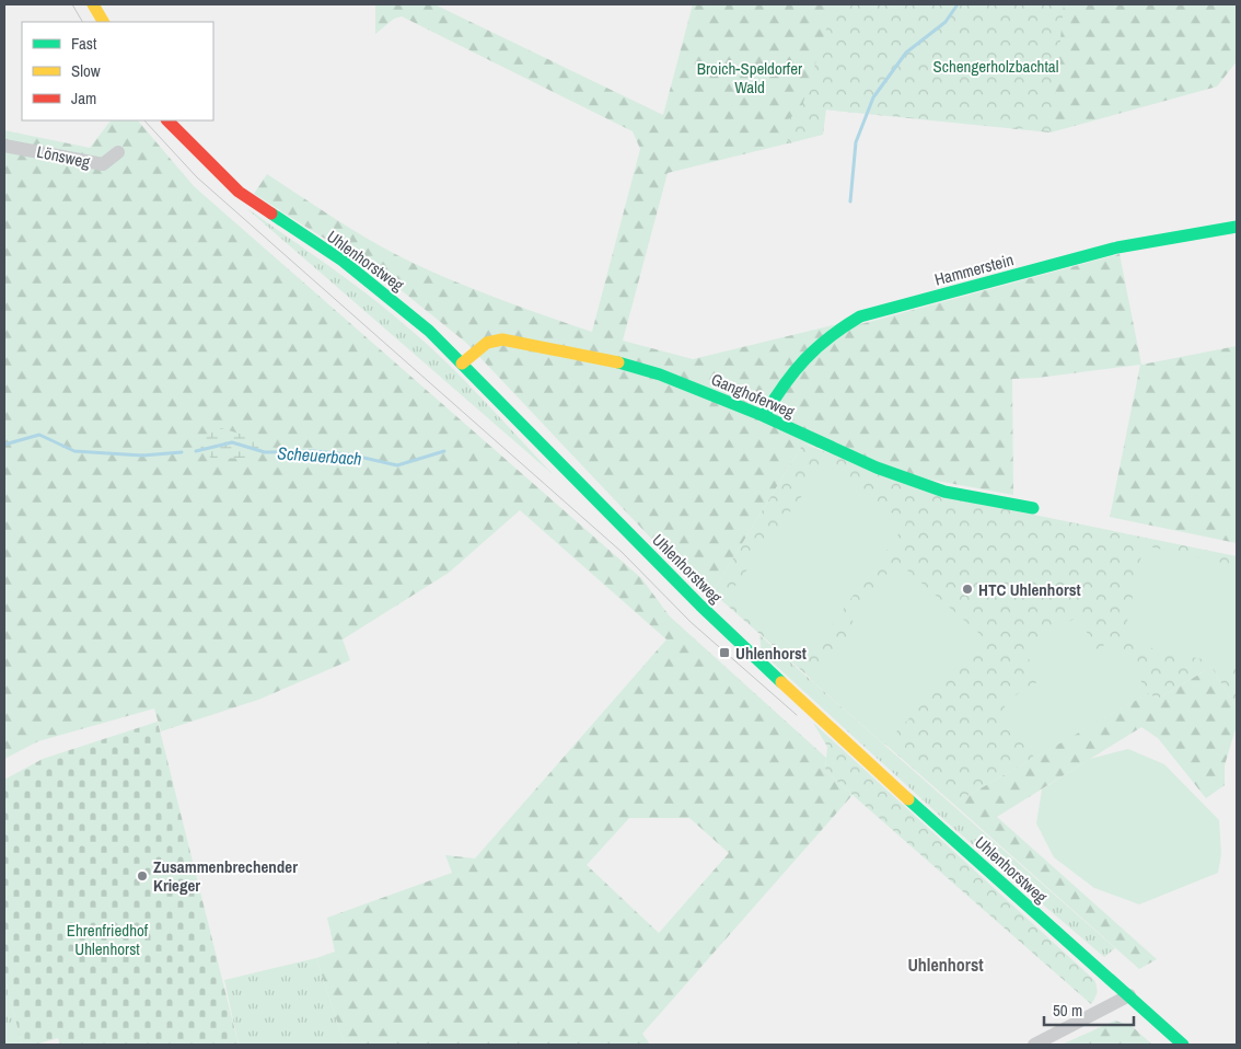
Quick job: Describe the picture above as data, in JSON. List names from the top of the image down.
{
  "streets": {
    "main road": ["Uhlenhorstweg", "Hammerstein", "Ganghoferweg"],
    "street": ["Lönsweg"]
  },
  "crossings": [
    ["Uhlenhorstweg", "Ganghoferweg"],
    ["Hammerstein", "Ganghoferweg"]
  ],
  "districts": ["Uhlenhorst"],
  "water": ["Scheuerbach"],
  "parks": ["Schengerholzbachtal", "Broich-Speldorfer Wald", "Ehrenfriedhof Uhlenhorst"],
  "places": {
    "other": ["HTC Uhlenhorst", "Zusammenbrechender Krieger"],
    "transit": ["Uhlenhorst"]
  },
  "legend": ["Fast", "Slow", "Jam"],
  "scale_bar": "50 m"
}
